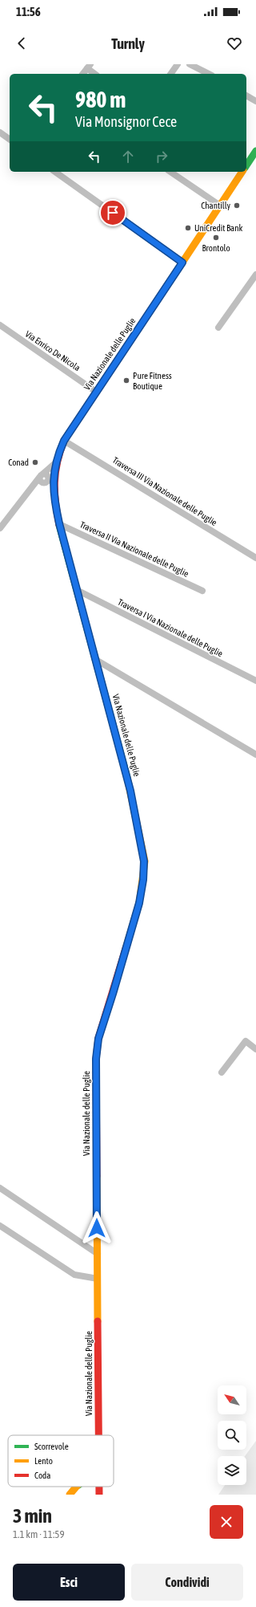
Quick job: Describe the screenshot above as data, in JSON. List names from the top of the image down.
{
  "streets": {
    "main road": ["Via Nazionale delle Puglie"],
    "street": [
      "Via Enrico De Nicola",
      "Traversa III Via Nazionale delle Puglie",
      "Traversa II Via Nazionale delle Puglie",
      "Traversa I Via Nazionale delle Puglie"
    ]
  },
  "crossings": [
    ["Via Enrico De Nicola", "Via Nazionale delle Puglie"],
    ["Via Nazionale delle Puglie", "Traversa III Via Nazionale delle Puglie"],
    ["Via Nazionale delle Puglie", "Traversa II Via Nazionale delle Puglie"],
    ["Via Nazionale delle Puglie", "Traversa I Via Nazionale delle Puglie"]
  ],
  "places": [
    "Chantilly",
    "UniCredit Bank",
    "Brontolo",
    "Pure Fitness Boutique",
    "Conad"
  ],
  "legend": ["Scorrevole", "Lento", "Coda"],
  "north": "top left",
  "page": {
    "status": "11:56",
    "header": "Turnly",
    "turn": ["980 m", "Via Monsignor Cece"],
    "heading": ["3 min", "1.1 km · 11:59"],
    "buttons": ["Esci", "Condividi"]
  }
}
